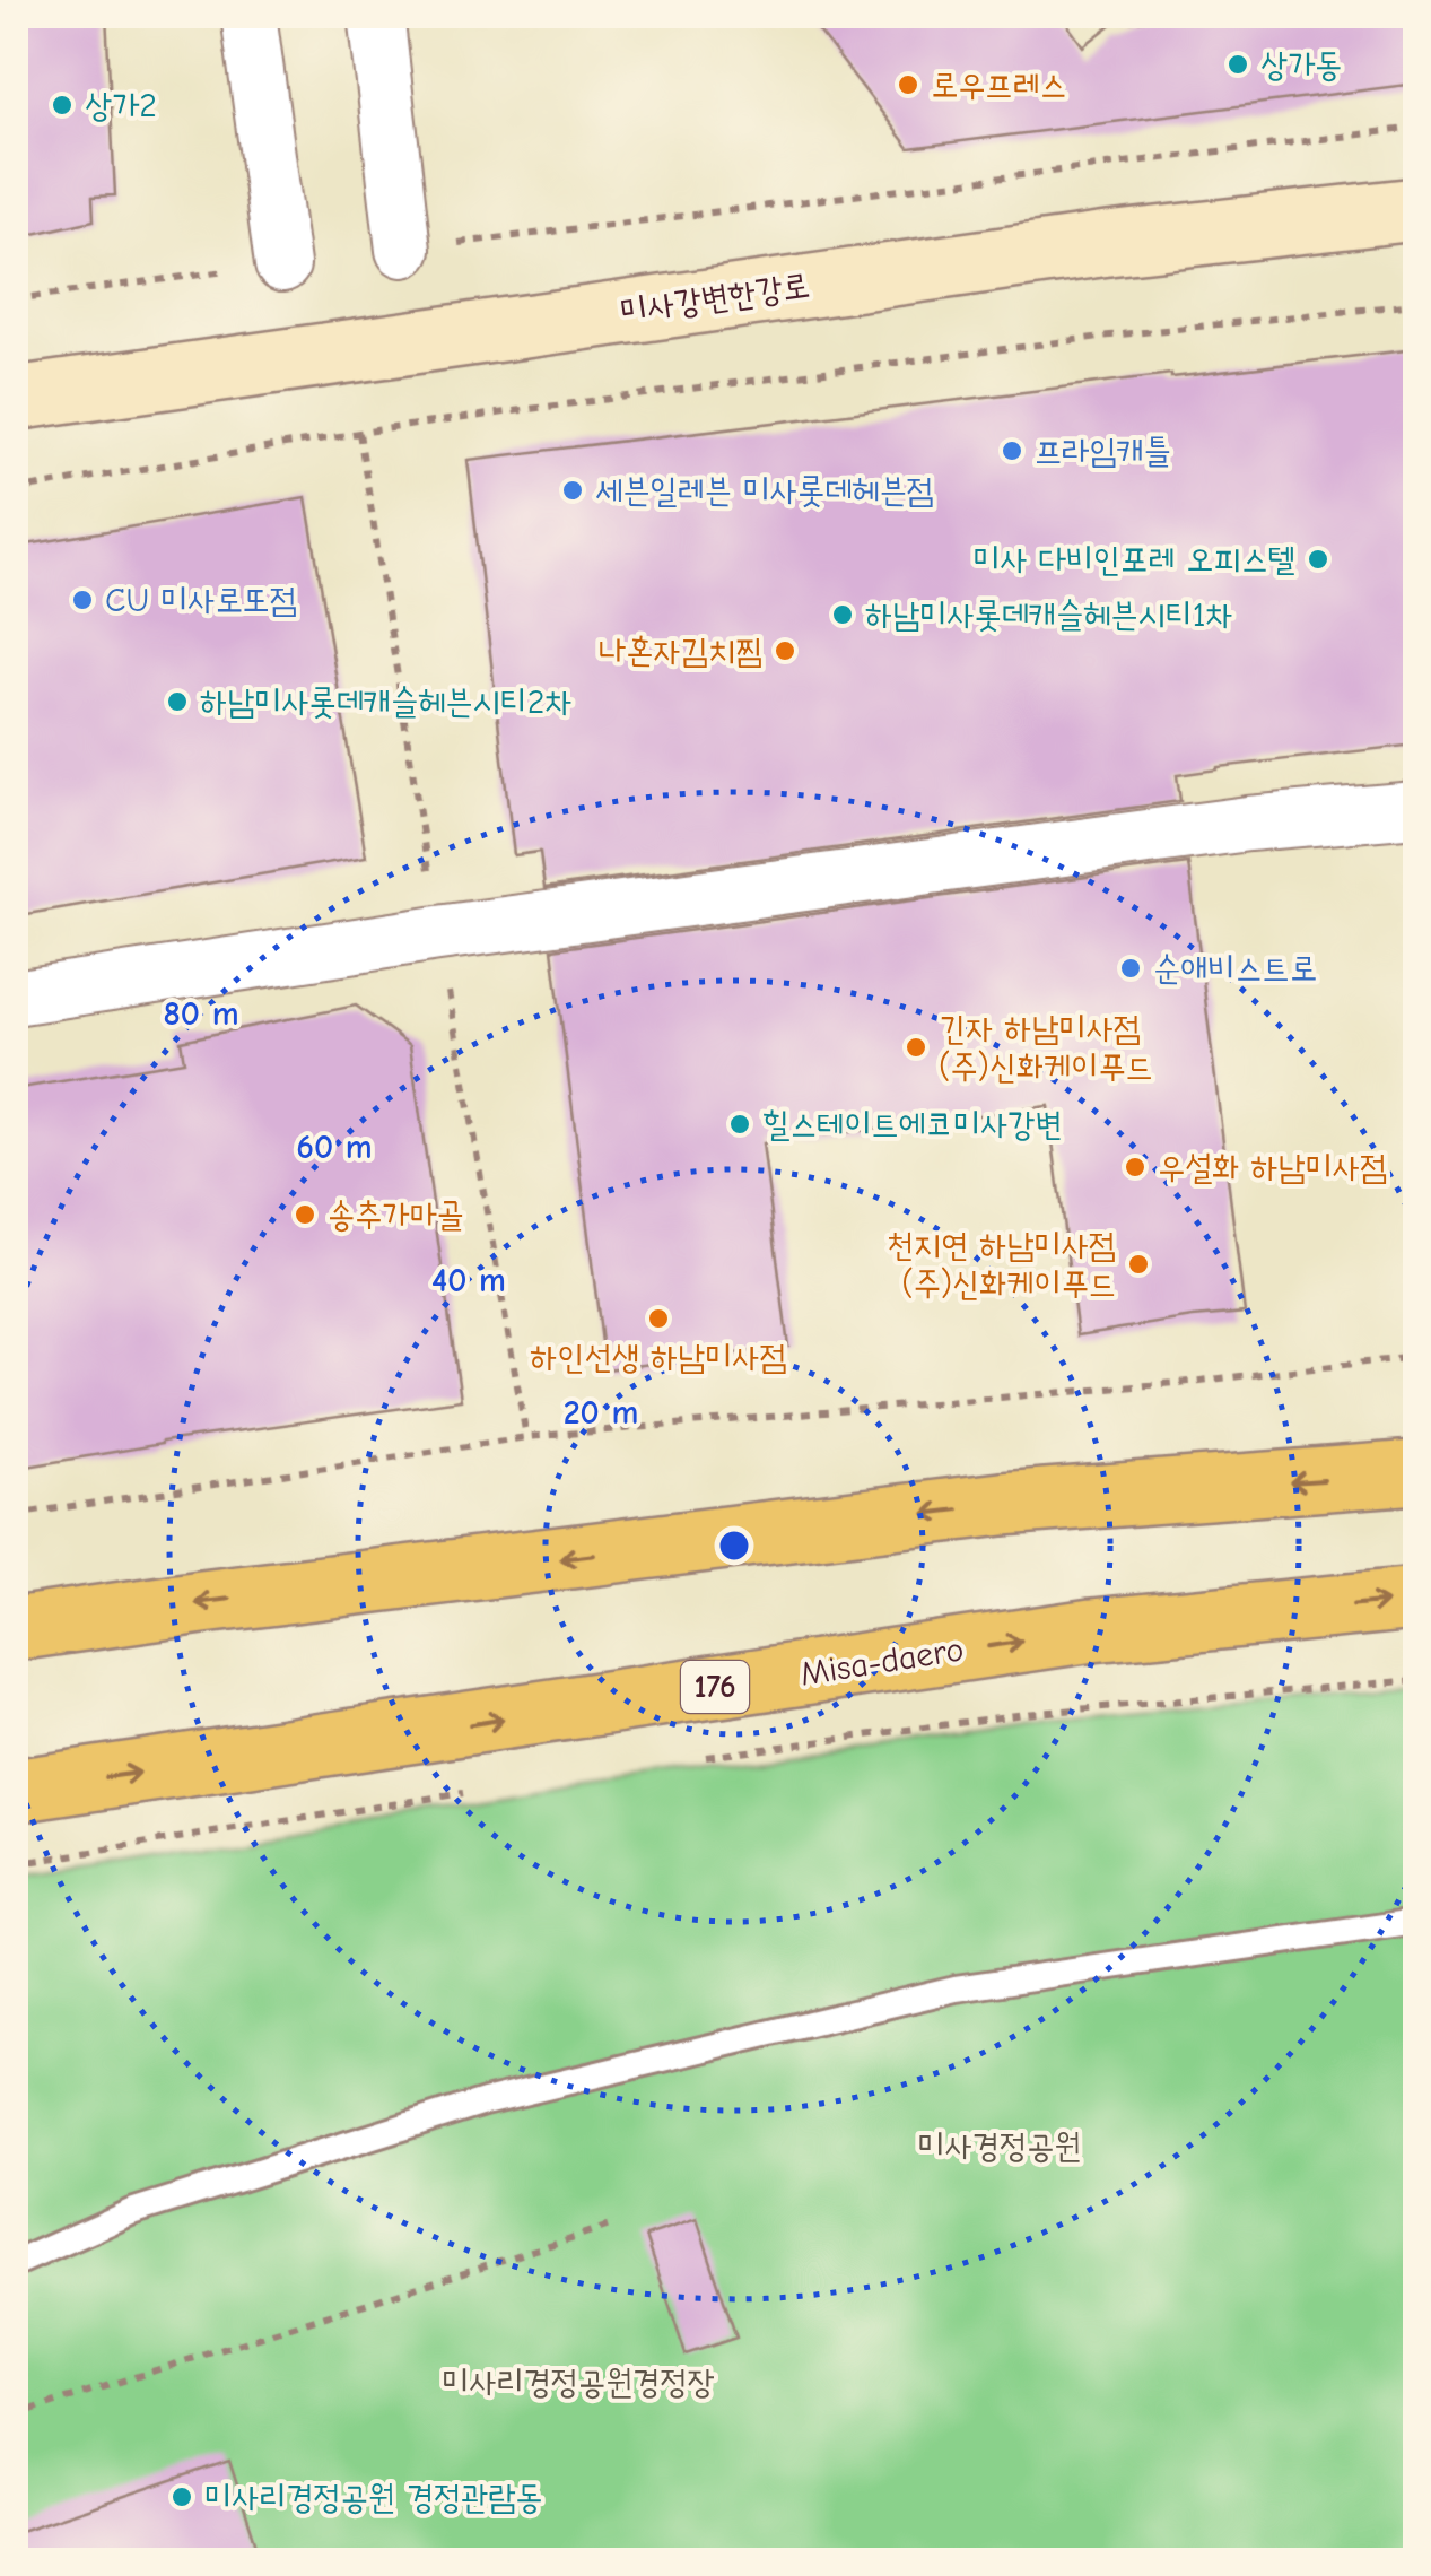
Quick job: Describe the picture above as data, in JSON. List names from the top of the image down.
{
  "streets": {
    "main road": ["Misa-daero", "176"],
    "street": ["미사강변한강로"]
  },
  "parks": ["미사경정공원", "미사리경정공원경정장"],
  "places": [
    "상가동",
    "로우프레스",
    "상가2",
    "프라임캐틀",
    "세븐일레븐 미사롯데헤븐점",
    "미사 다비인포레 오피스텔",
    "CU 미사로또점",
    "하남미사롯데캐슬헤븐시티1차",
    "나혼자김치찜",
    "하남미사롯데캐슬헤븐시티2차",
    "순애비스트로",
    "긴자 하남미사점 (주)신화케이푸드",
    "힐스테이트에코미사강변",
    "우설화 하남미사점",
    "송추가마골",
    "천지연 하남미사점 (주)신화케이푸드",
    "하인선생 하남미사점",
    "미사리경정공원 경정관람동"
  ],
  "rings": [
    "80 m",
    "60 m",
    "40 m",
    "20 m"
  ]
}
